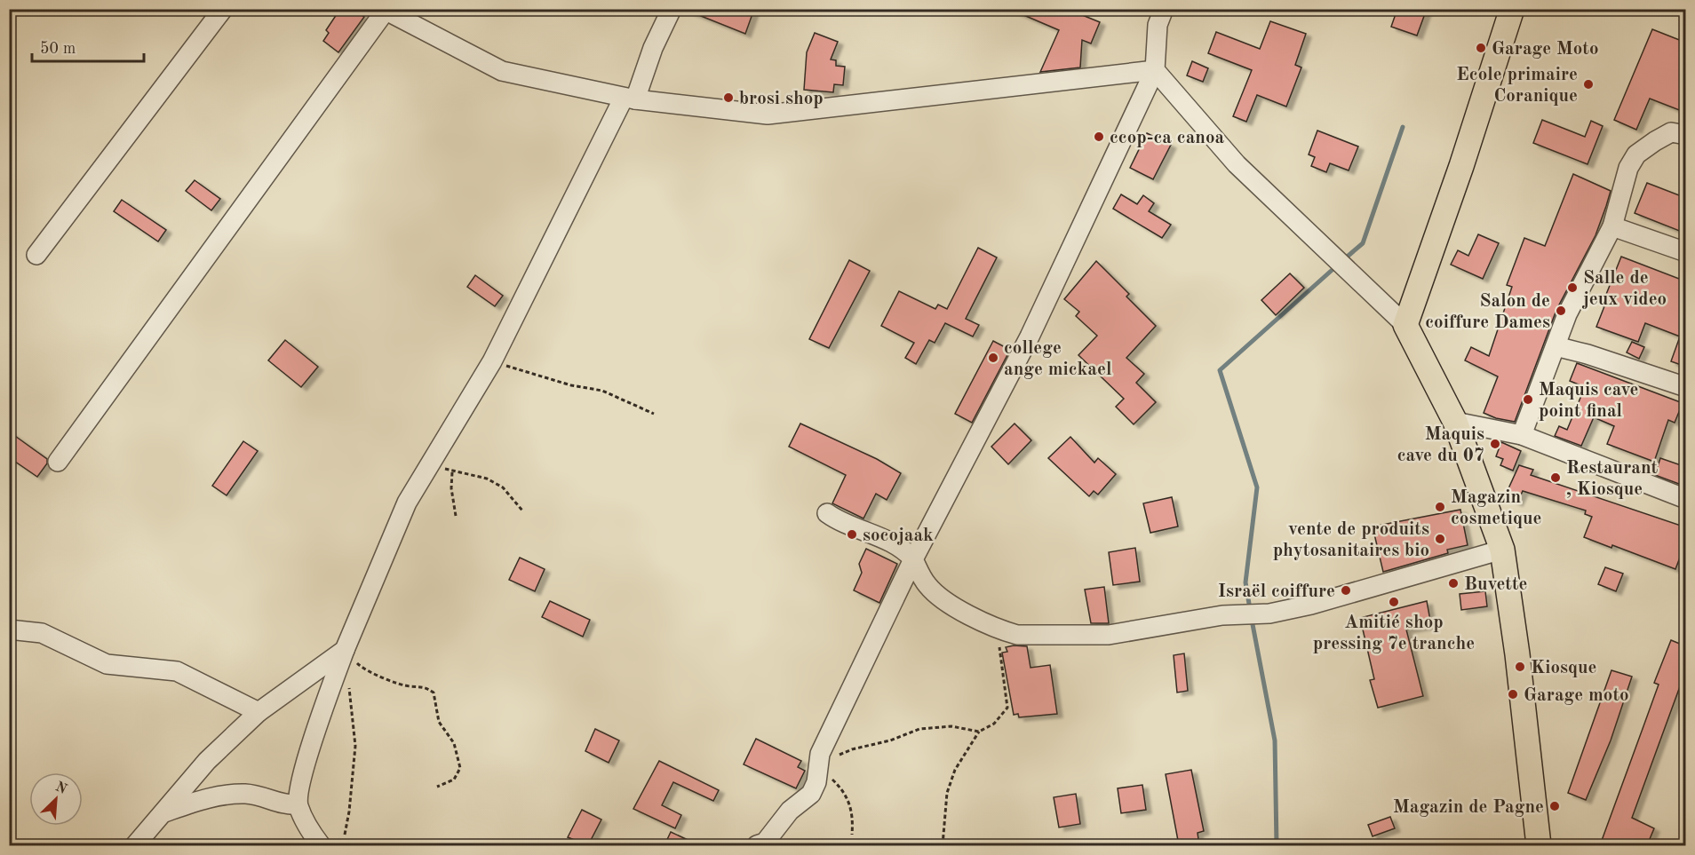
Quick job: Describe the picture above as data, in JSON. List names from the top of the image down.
{
  "places": [
    "Garage Moto",
    "Ecole primaire Coranique",
    "brosi shop",
    "ccop-ca canoa",
    "Salle de jeux video",
    "Salon de coiffure Dames",
    "college ange mickael",
    "Maquis cave point final",
    "Maquis cave du 07",
    "Restaurant , Kiosque",
    "Magazin cosmetique",
    "socojaak",
    "vente de produits phytosanitaires bio",
    "Buvette",
    "Israël coiffure",
    "Amitié shop pressing 7e tranche",
    "Kiosque",
    "Garage moto",
    "Magazin de Pagne"
  ],
  "scale_bar": "50 m",
  "north": "top right"
}
